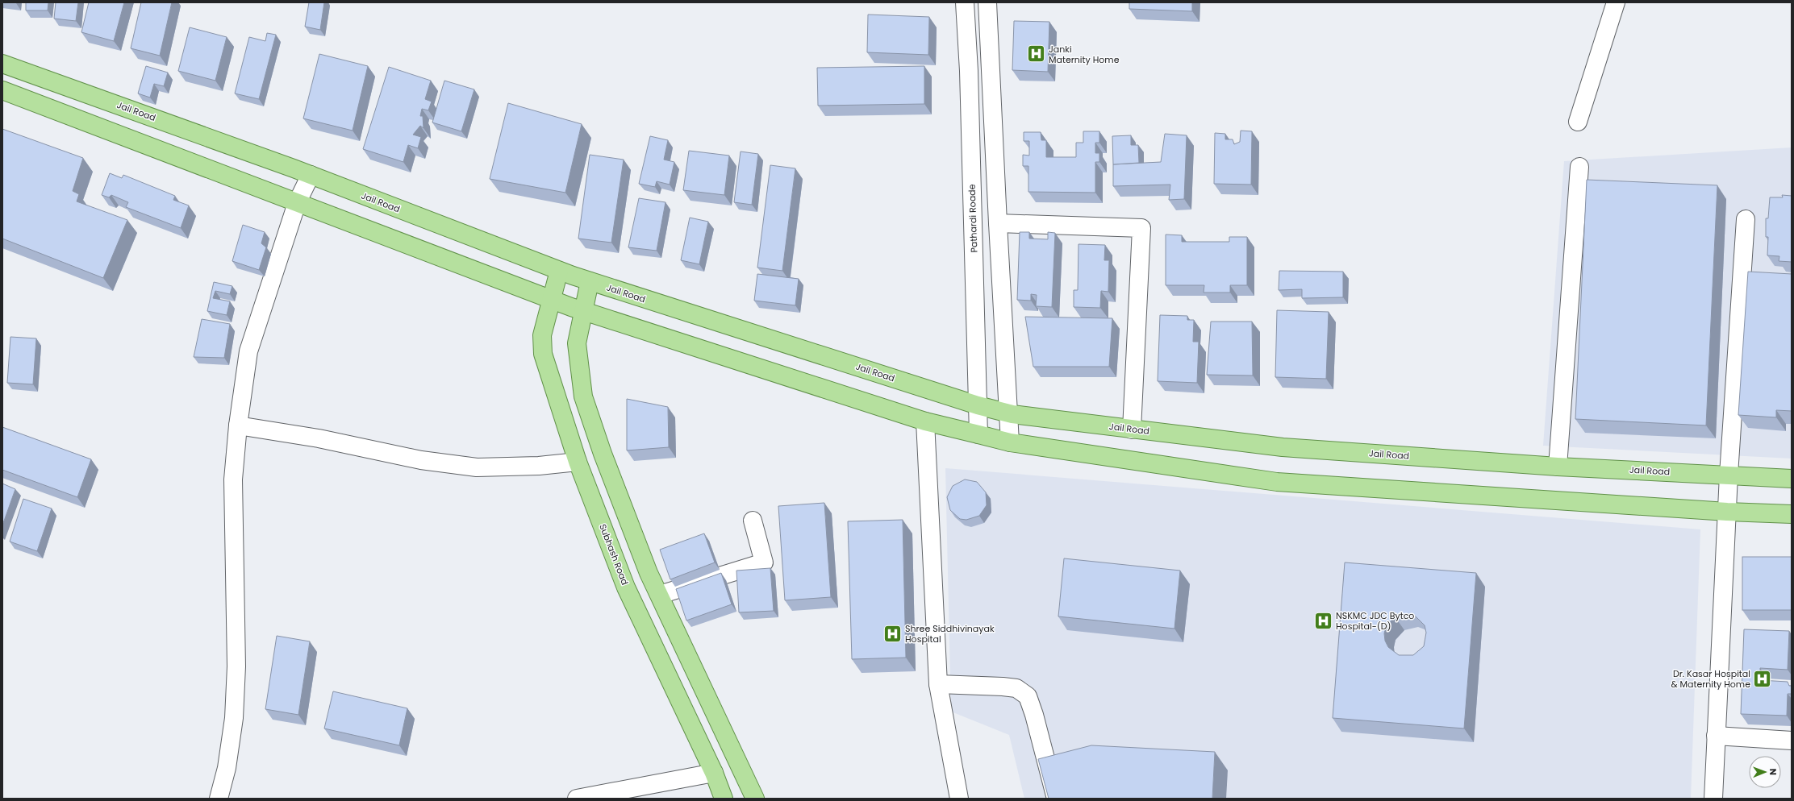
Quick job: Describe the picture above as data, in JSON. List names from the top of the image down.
{
  "streets": {
    "main road": ["Jail Road", "Subhash Road"],
    "street": ["Pathardi Roade"]
  },
  "crossings": [
    ["Jail Road", "Pathardi Roade"],
    ["Jail Road", "Subhash Road"]
  ],
  "places": {
    "hospital": [
      "Janki Maternity Home",
      "NSKMC JDC Bytco Hospital-(D)",
      "Shree Siddhivinayak Hospital",
      "Dr. Kasar Hospital & Maternity Home"
    ]
  },
  "north": "right"
}
